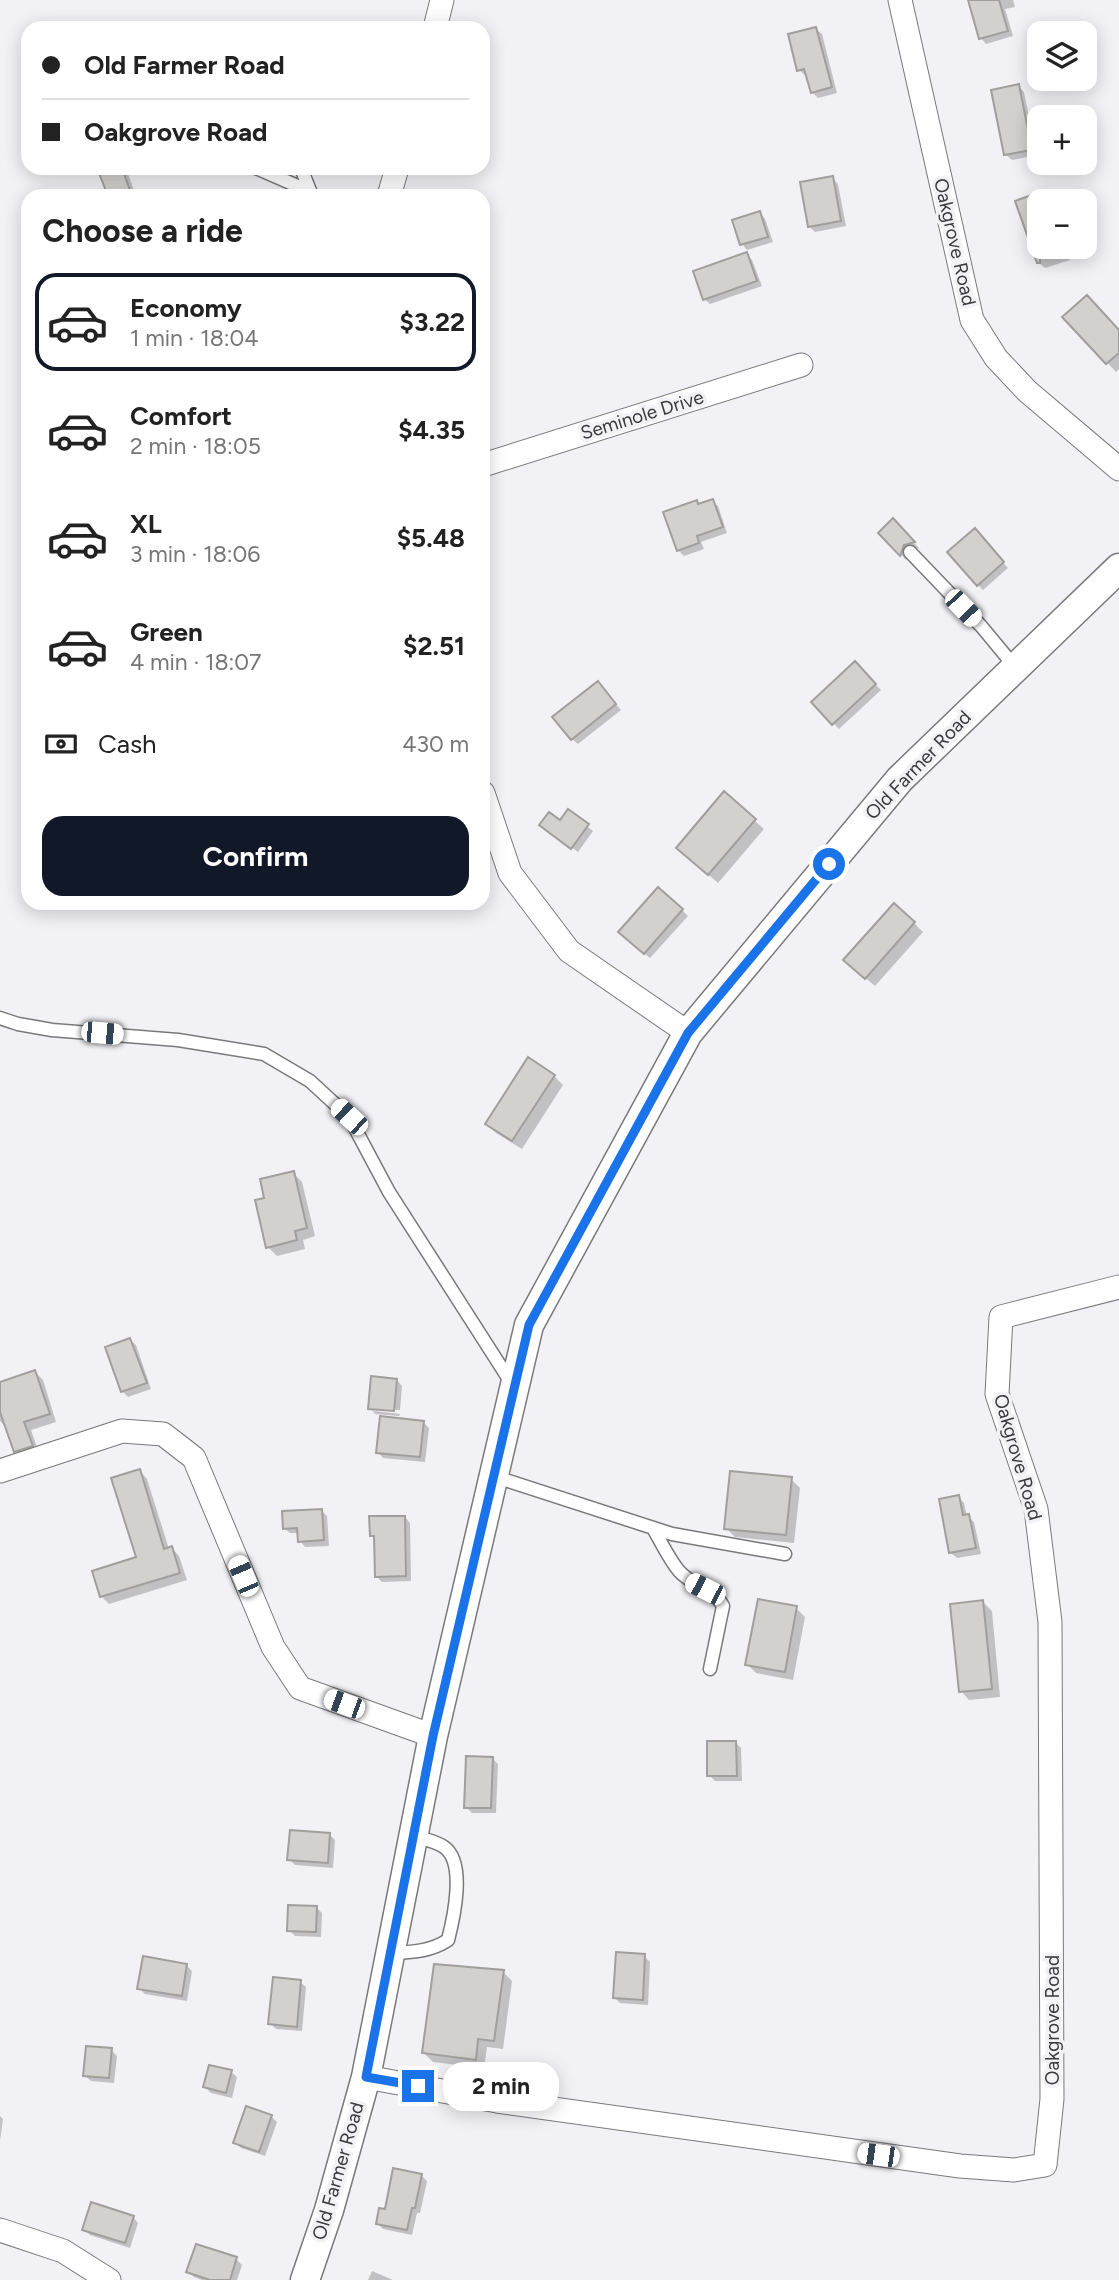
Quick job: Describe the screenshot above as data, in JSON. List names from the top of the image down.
{
  "streets": {
    "street": ["Oakgrove Road", "Seminole Drive", "Old Farmer Road"]
  },
  "crossings": [
    ["Oakgrove Road", "Old Farmer Road"]
  ],
  "page": {
    "map_buttons": ["+", "−"],
    "banner": ["Old Farmer Road", "Oakgrove Road"],
    "heading": "Choose a ride",
    "list": [
      {
        "name": "Economy",
        "note": "1 min · 18:04",
        "value": "$3.22"
      },
      {
        "name": "Comfort",
        "note": "2 min · 18:05",
        "value": "$4.35"
      },
      {
        "name": "XL",
        "note": "3 min · 18:06",
        "value": "$5.48"
      },
      {
        "name": "Green",
        "note": "4 min · 18:07",
        "value": "$2.51"
      }
    ],
    "pay": ["Cash", "430 m"],
    "buttons": "Confirm",
    "bubble": "2 min"
  }
}
